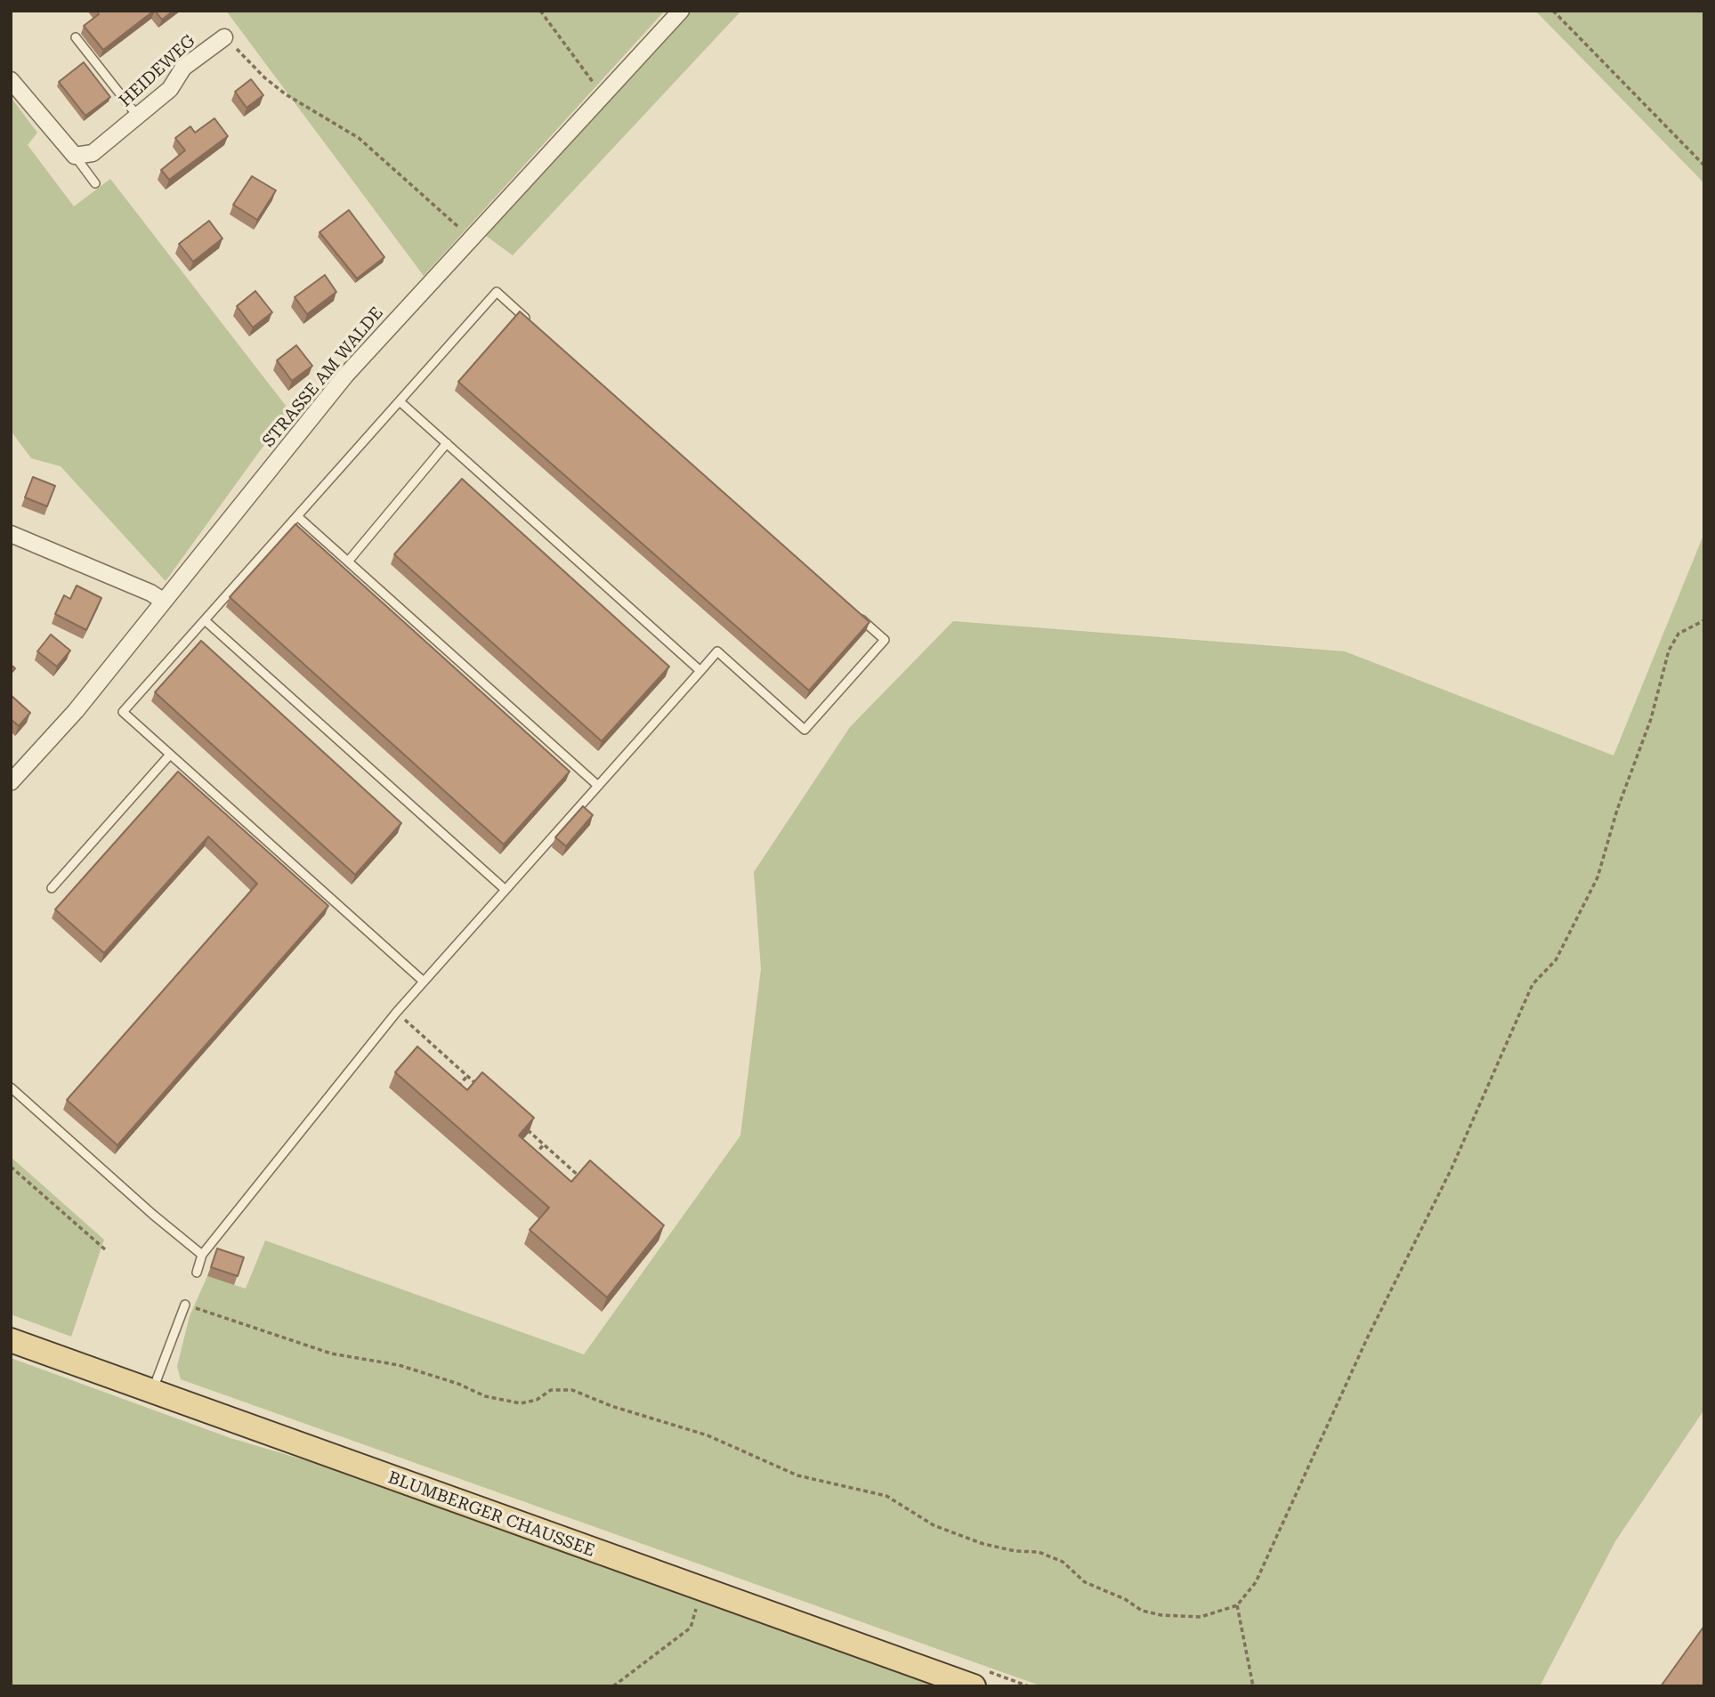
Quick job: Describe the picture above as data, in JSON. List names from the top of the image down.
{
  "streets": {
    "main road": ["BLUMBERGER CHAUSSEE"],
    "street": ["HEIDEWEG", "STRASSE AM WALDE"]
  }
}
